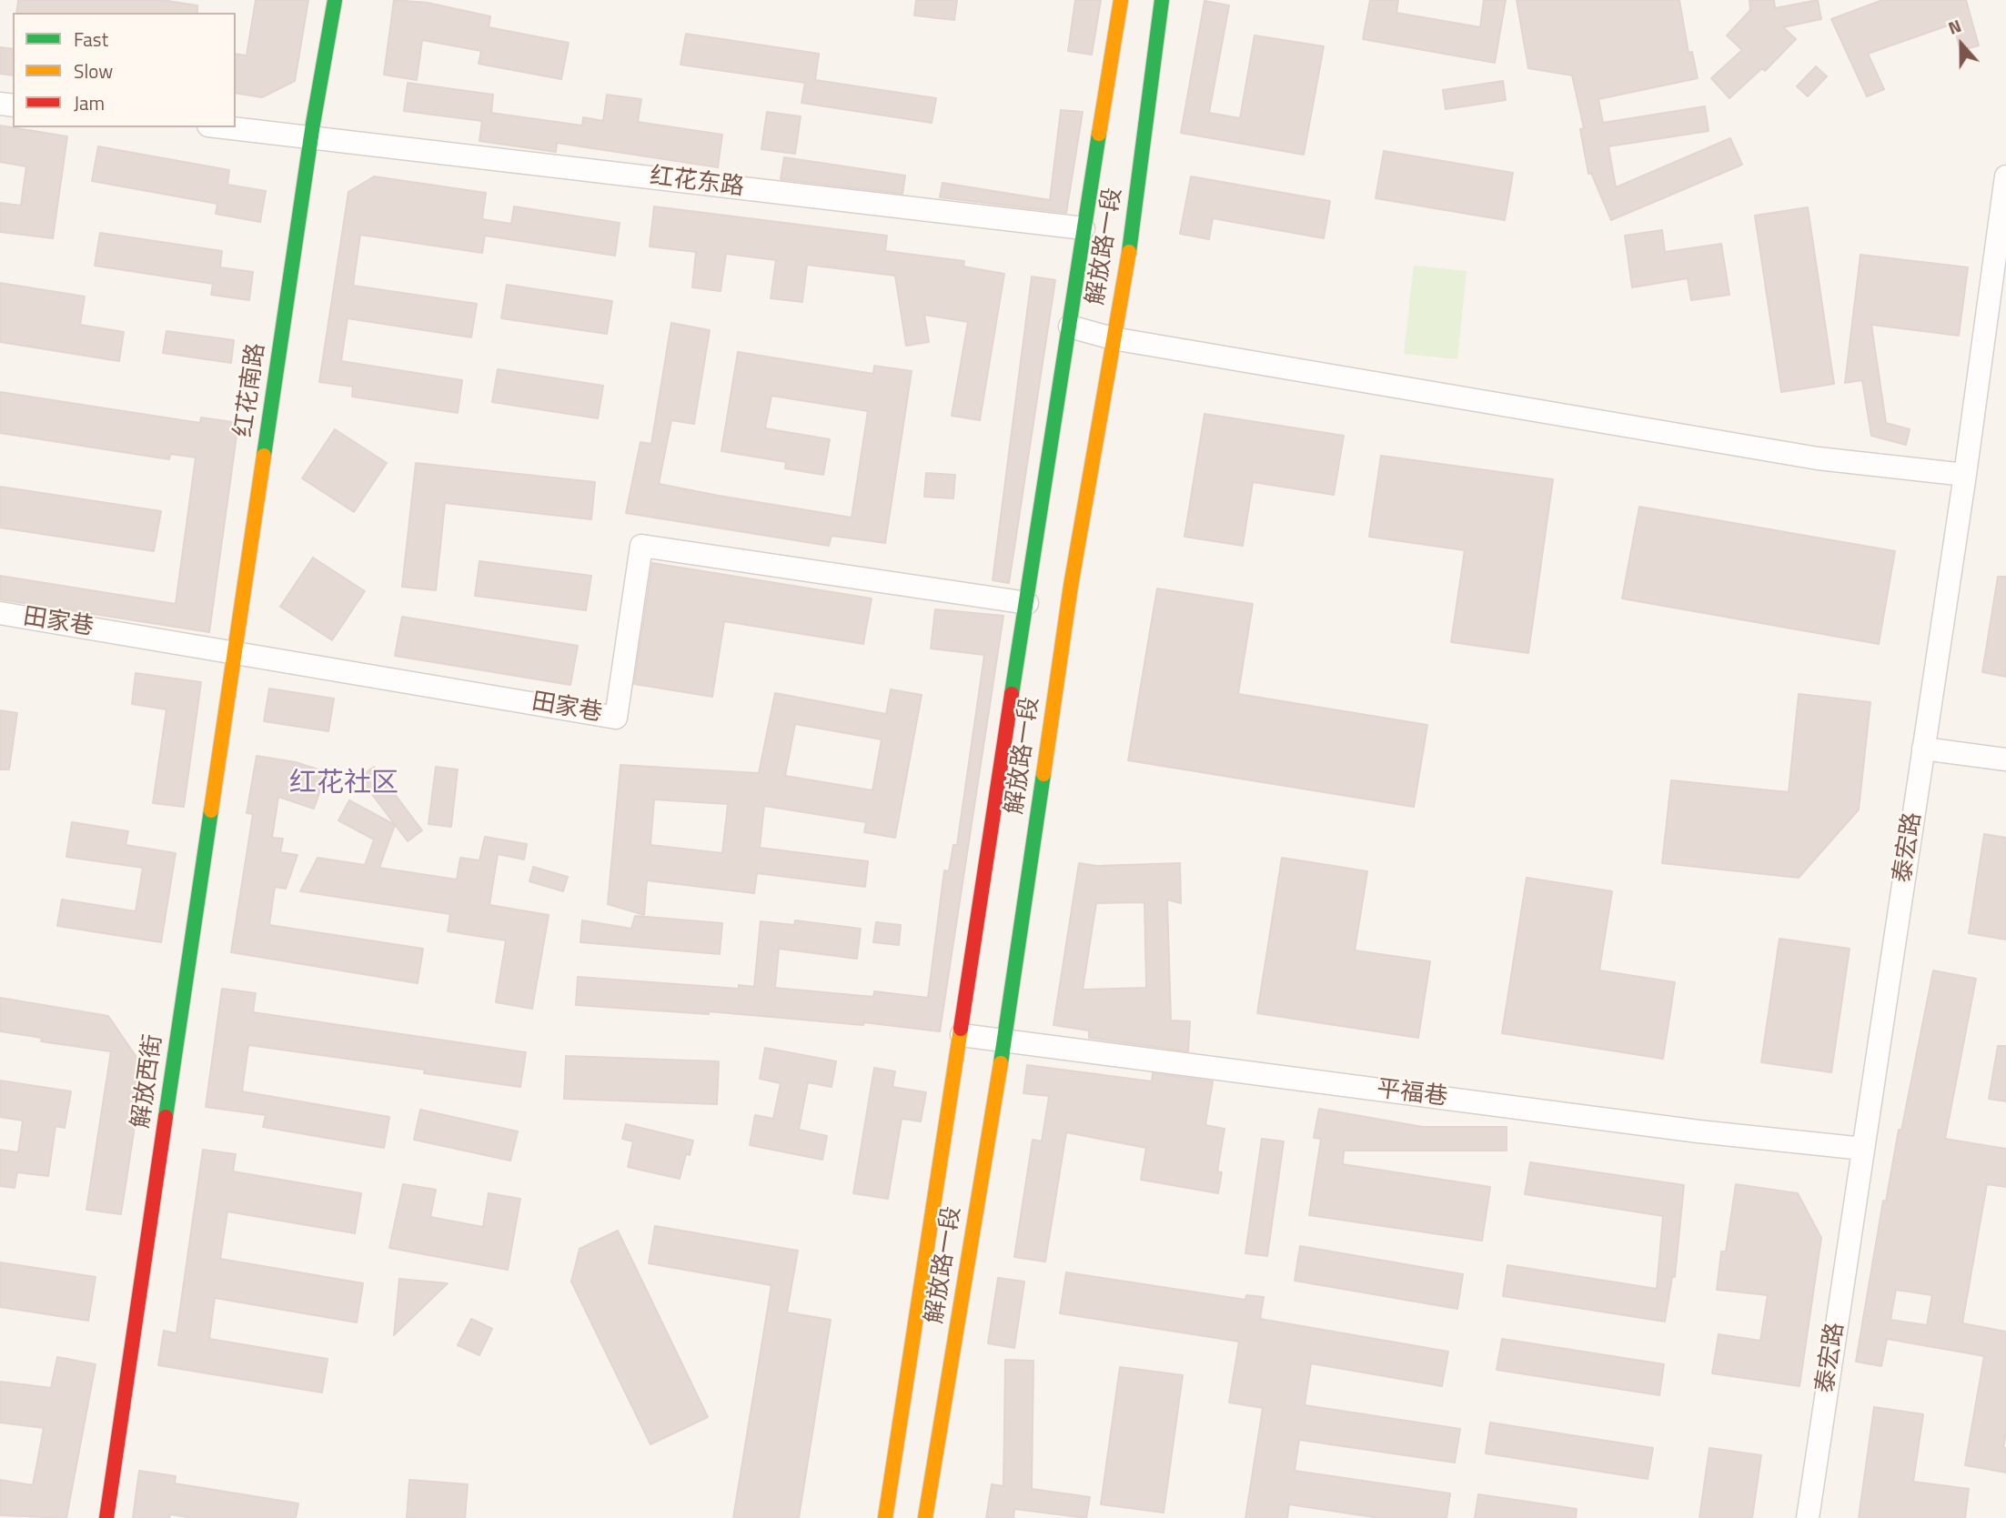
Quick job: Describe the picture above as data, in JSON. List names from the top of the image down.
{
  "streets": {
    "main road": ["解放路一段", "红花南路", "解放西街"],
    "street": [
      "红花东路",
      "田家巷",
      "泰宏路",
      "平福巷"
    ]
  },
  "crossings": [
    ["红花东路", "解放路一段"],
    ["红花东路", "红花南路"],
    ["解放路一段", "田家巷"],
    ["解放路一段", "平福巷"],
    ["红花南路", "田家巷"],
    ["红花南路", "解放西街"],
    ["田家巷", "解放西街"],
    ["泰宏路", "平福巷"]
  ],
  "districts": ["红花社区"],
  "legend": ["Fast", "Slow", "Jam"],
  "north": "top"
}
